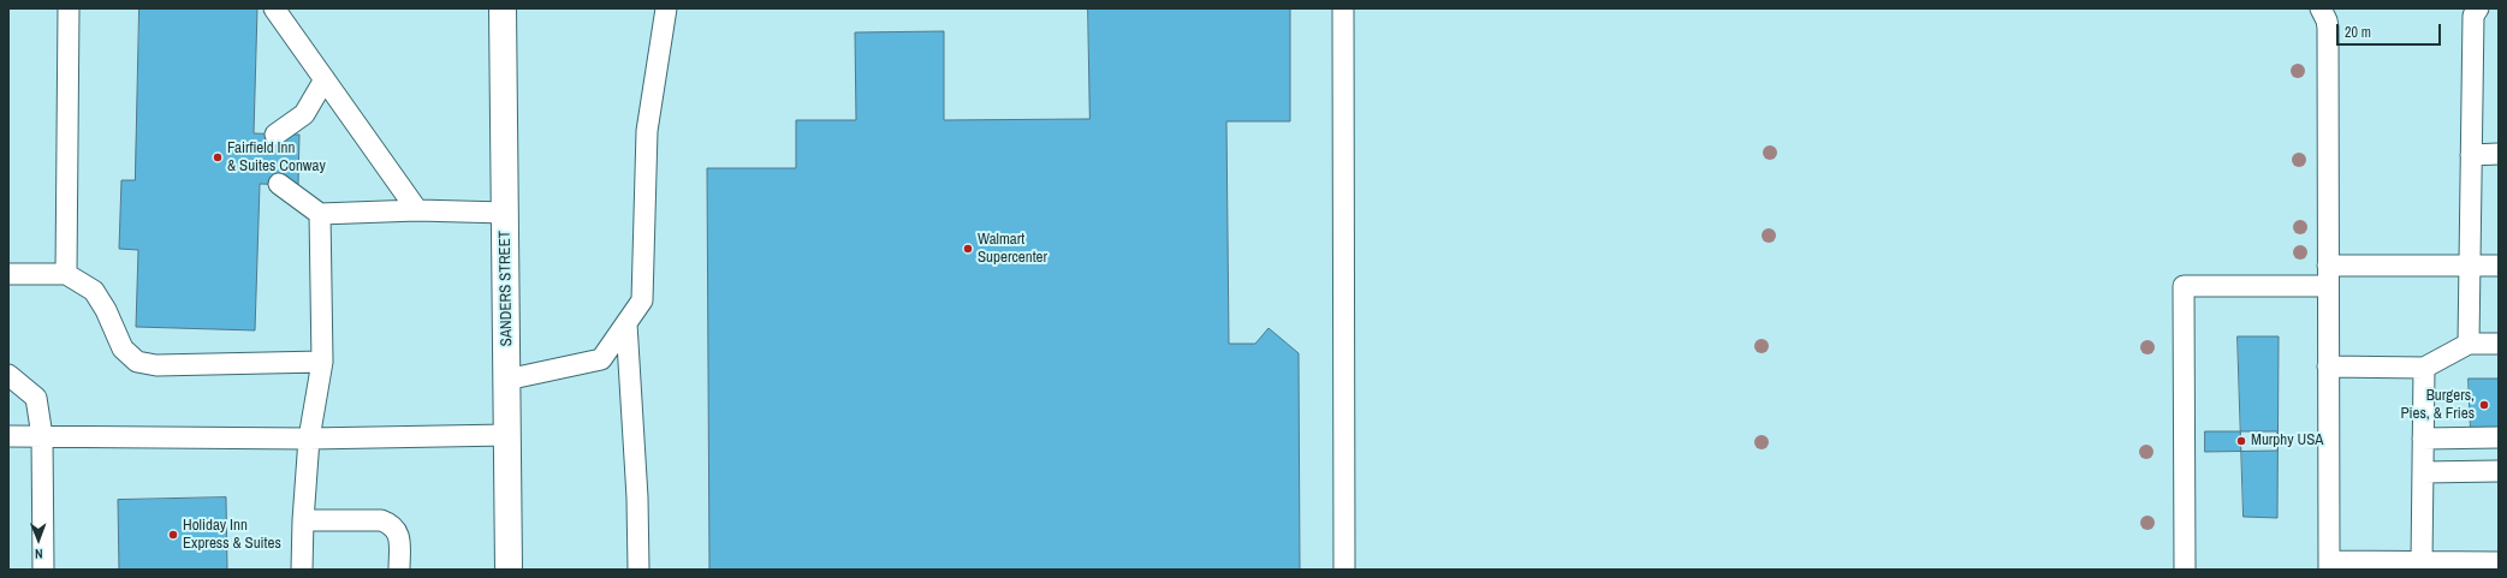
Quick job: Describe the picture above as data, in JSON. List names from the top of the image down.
{
  "streets": {
    "street": ["SANDERS STREET"]
  },
  "places": [
    "Fairfield Inn & Suites Conway",
    "Walmart Supercenter",
    "Burgers, Pies, & Fries",
    "Murphy USA",
    "Holiday Inn Express & Suites"
  ],
  "scale_bar": "20 m",
  "north": "bottom"
}
